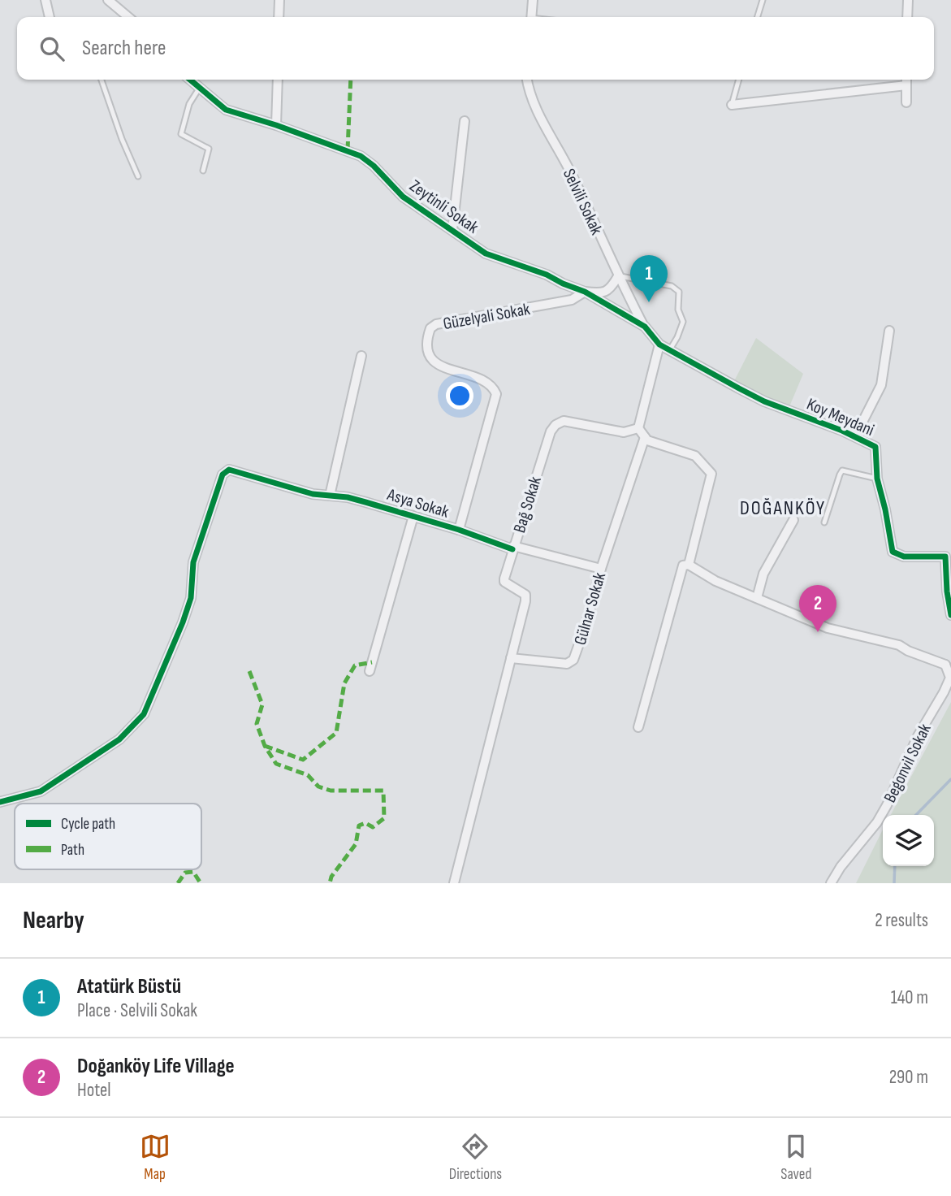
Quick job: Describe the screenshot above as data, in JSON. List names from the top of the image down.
{
  "streets": {
    "street": [
      "Selvili Sokak",
      "Zeytinli Sokak",
      "Güzelyali Sokak",
      "Koy Meydani",
      "Asya Sokak",
      "Bağ Sokak",
      "Gülnar Sokak",
      "Begonvil Sokak"
    ]
  },
  "crossings": [
    ["Selvili Sokak", "Zeytinli Sokak"],
    ["Zeytinli Sokak", "Güzelyali Sokak"],
    ["Zeytinli Sokak", "Koy Meydani"],
    ["Güzelyali Sokak", "Asya Sokak"],
    ["Asya Sokak", "Bağ Sokak"],
    ["Asya Sokak", "Gülnar Sokak"],
    ["Bağ Sokak", "Gülnar Sokak"]
  ],
  "districts": ["DOĞANKÖY"],
  "legend": ["Cycle path", "Path"],
  "page": {
    "search": "Search here",
    "pins": ["1", "2"],
    "heading": ["Nearby", "2 results"],
    "list": [
      {
        "mark": "1",
        "name": "Atatürk Büstü",
        "note": "Place · Selvili Sokak",
        "value": "140 m"
      },
      {
        "mark": "2",
        "name": "Doğanköy Life Village",
        "note": "Hotel",
        "value": "290 m"
      }
    ],
    "nav": ["Map", "Directions", "Saved"]
  }
}
